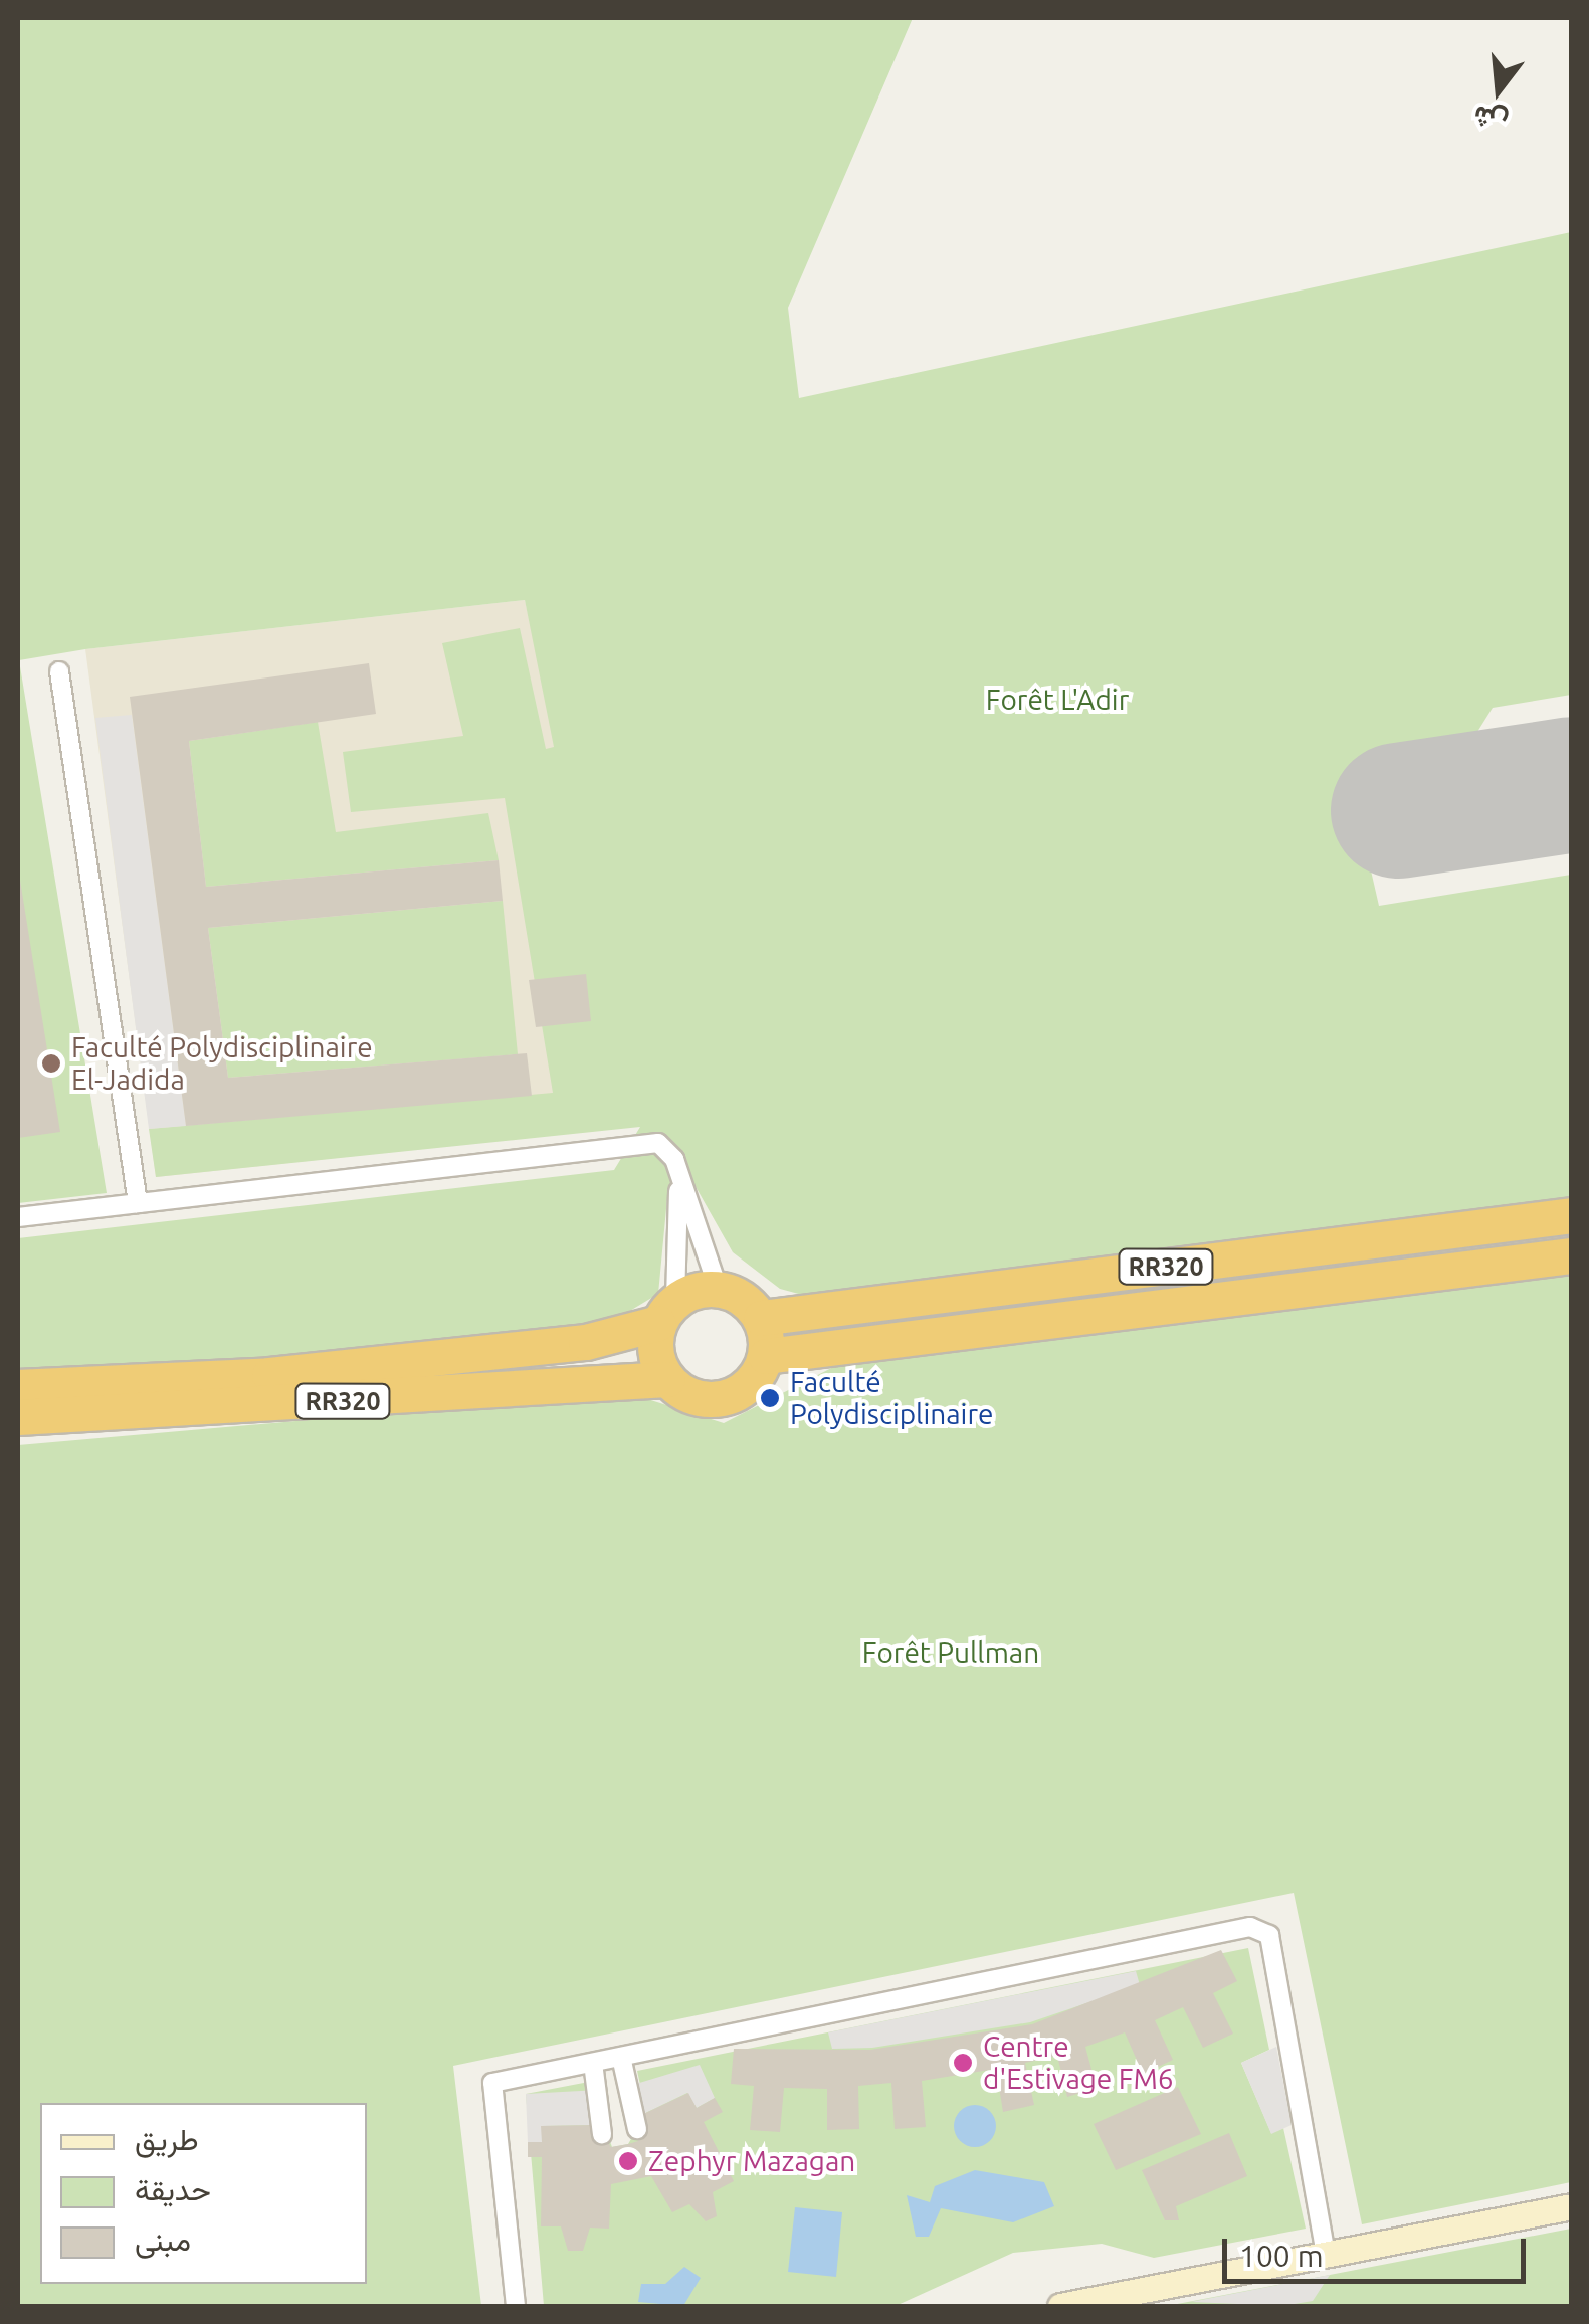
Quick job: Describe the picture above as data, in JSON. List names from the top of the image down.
{
  "streets": {
    "highway": ["RR320"]
  },
  "parks": ["Forêt L'Adir", "Forêt Pullman"],
  "places": [
    "Faculté Polydisciplinaire El-Jadida",
    "Faculté Polydisciplinaire",
    "Centre d'Estivage FM6",
    "Zephyr Mazagan"
  ],
  "legend": ["طريق", "حديقة", "مبنى"],
  "scale_bar": "100 m",
  "north": "bottom"
}
